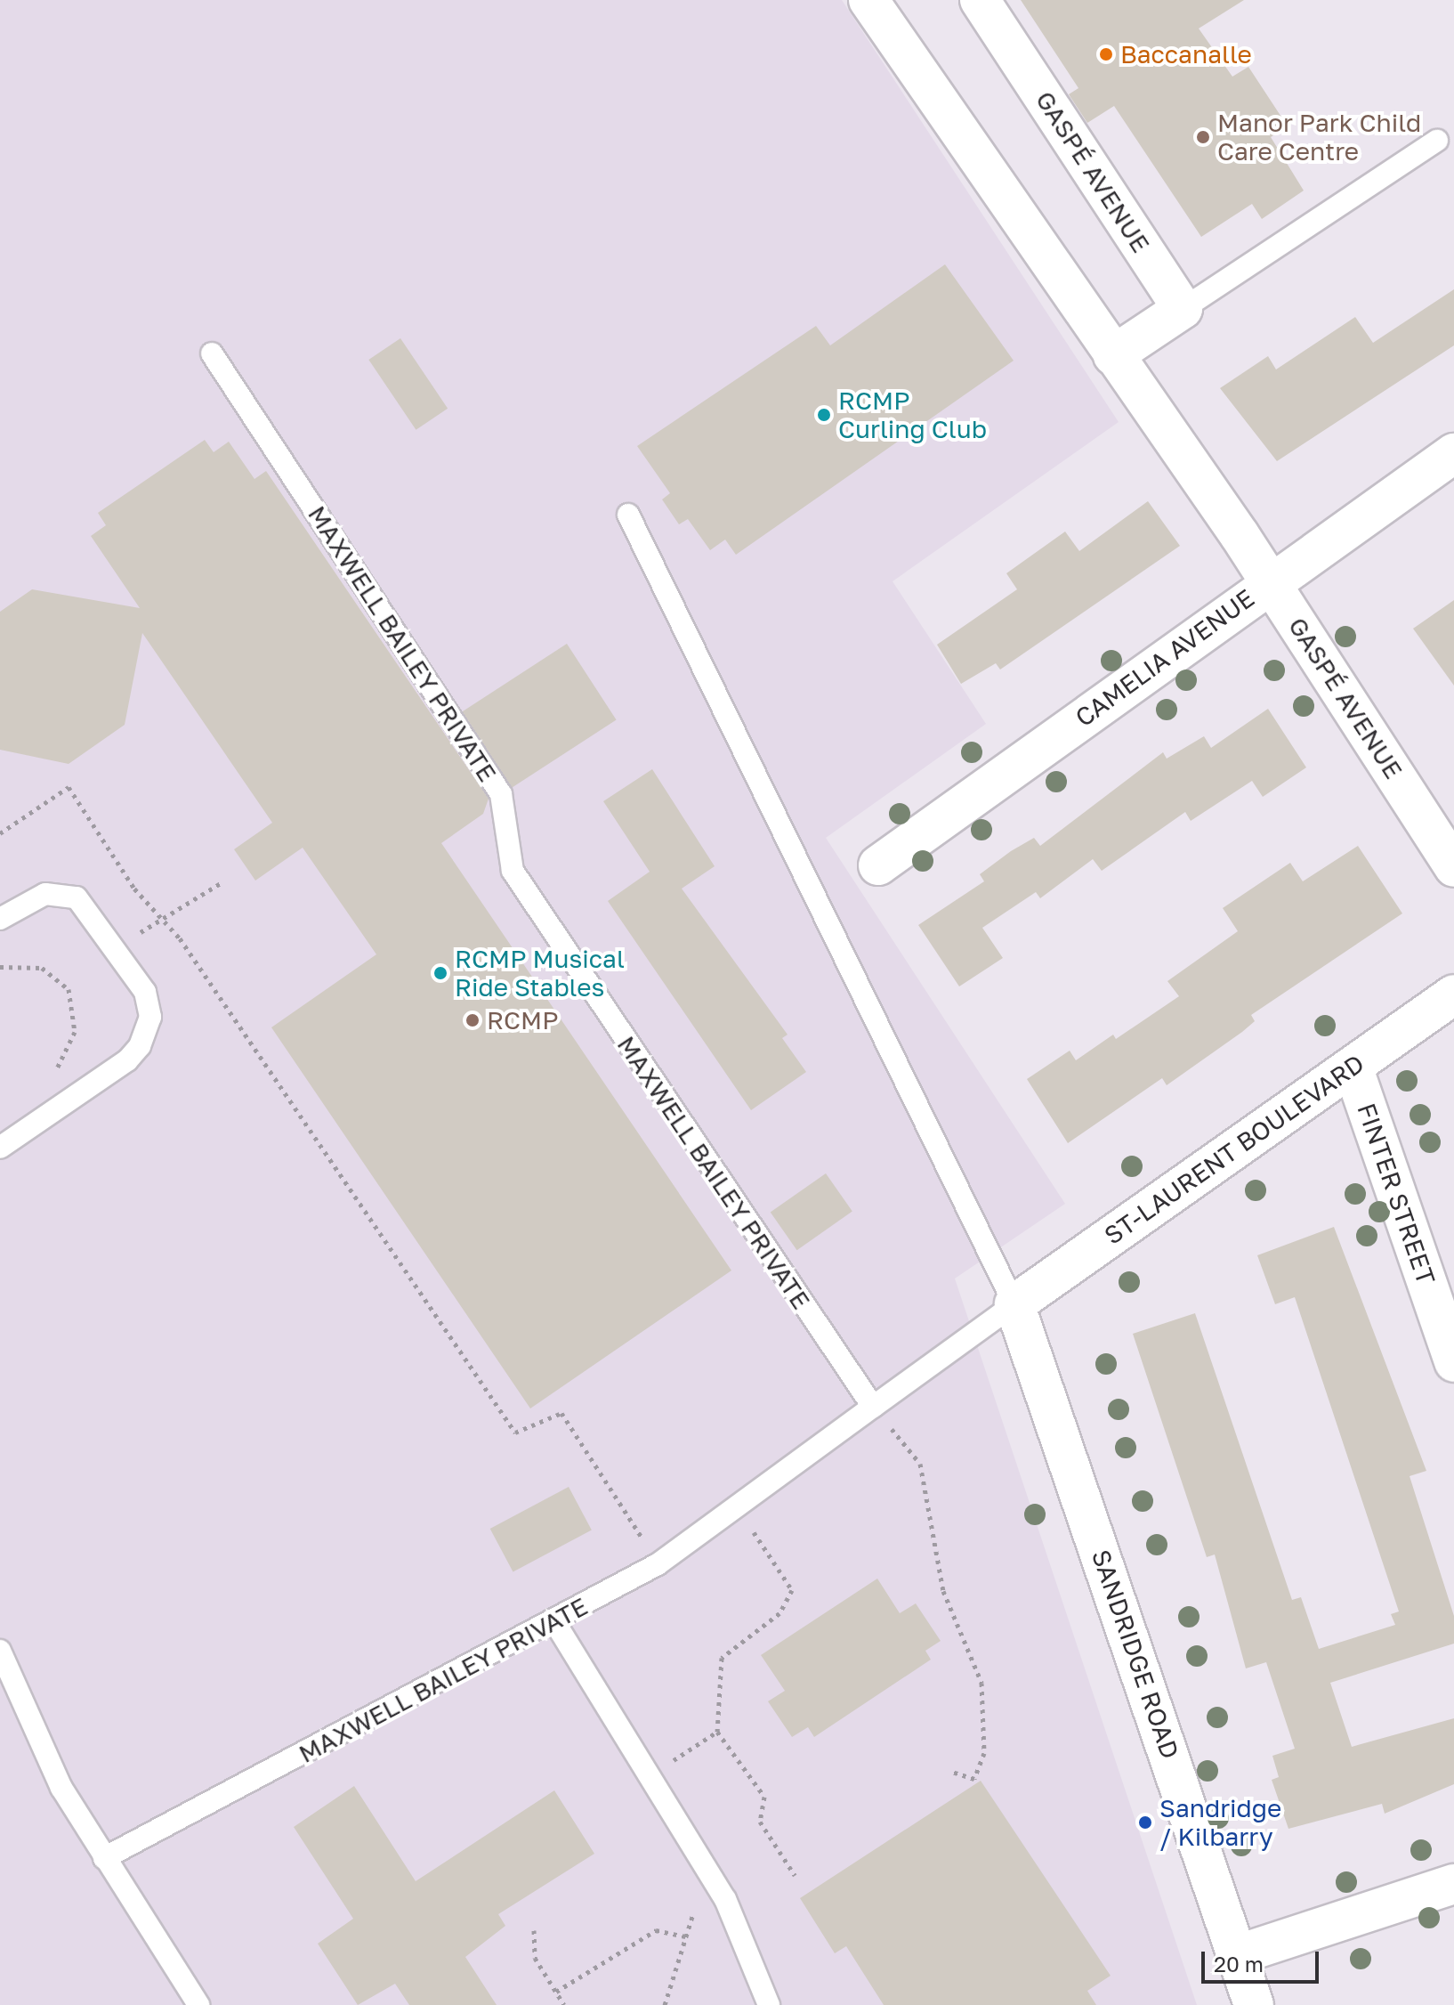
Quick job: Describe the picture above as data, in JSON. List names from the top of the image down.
{
  "streets": {
    "street": [
      "GASPÉ AVENUE",
      "CAMELIA AVENUE",
      "ST-LAURENT BOULEVARD",
      "FINTER STREET",
      "SANDRIDGE ROAD"
    ],
    "lane": ["MAXWELL BAILEY PRIVATE"]
  },
  "crossings": [
    ["GASPÉ AVENUE", "CAMELIA AVENUE"],
    ["MAXWELL BAILEY PRIVATE", "ST-LAURENT BOULEVARD"],
    ["MAXWELL BAILEY PRIVATE", "SANDRIDGE ROAD"],
    ["ST-LAURENT BOULEVARD", "FINTER STREET"],
    ["ST-LAURENT BOULEVARD", "SANDRIDGE ROAD"]
  ],
  "places": [
    "Baccanalle",
    "Manor Park Child Care Centre",
    "RCMP Curling Club",
    "RCMP Musical Ride Stables",
    "RCMP",
    "Sandridge / Kilbarry"
  ],
  "scale_bar": "20 m"
}
